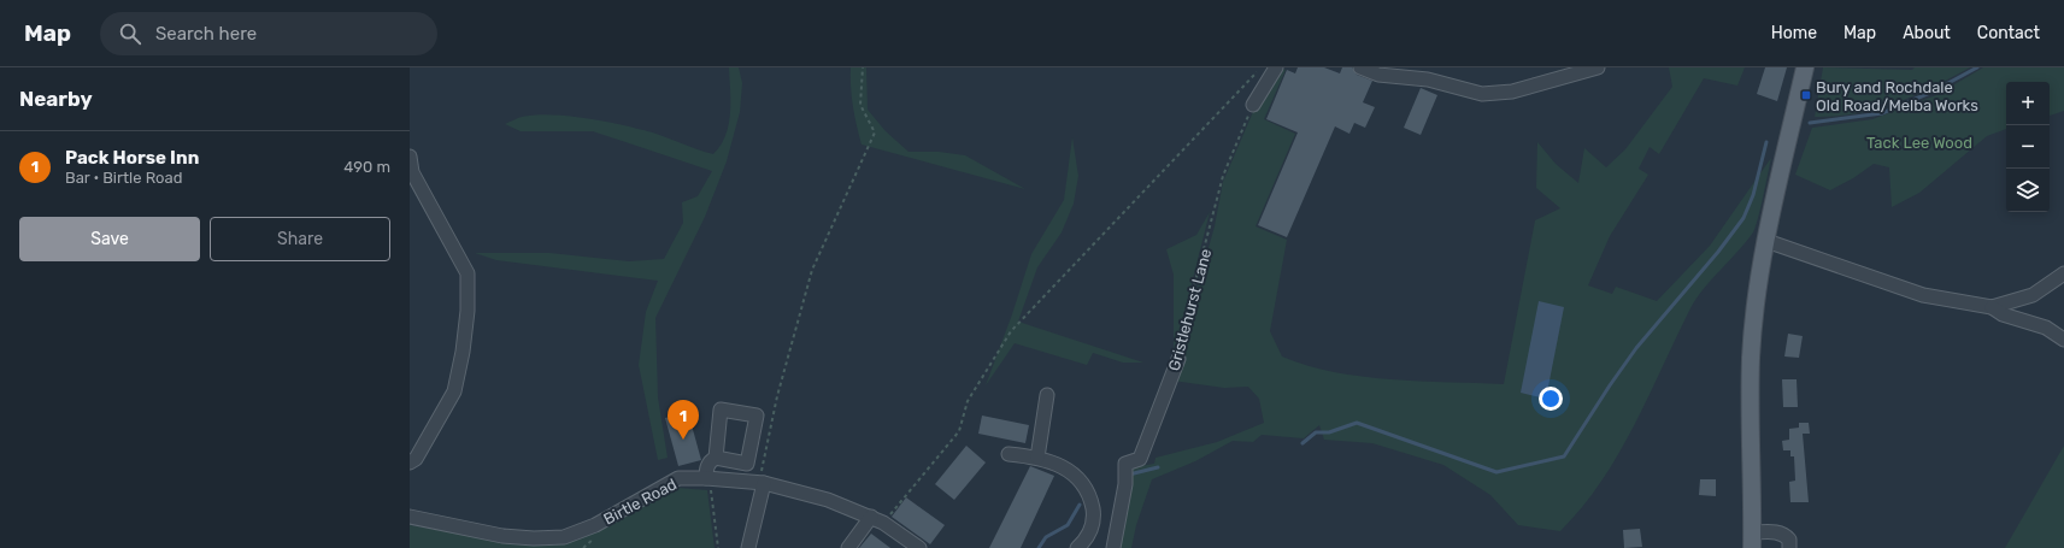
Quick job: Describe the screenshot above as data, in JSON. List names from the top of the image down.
{
  "streets": {
    "street": ["Gristlehurst Lane", "Birtle Road"]
  },
  "parks": ["Tack Lee Wood"],
  "places": {
    "transit": ["Bury and Rochdale Old Road/Melba Works"]
  },
  "page": {
    "header": "Map",
    "search": "Search here",
    "nav": [
      "Home",
      "Map",
      "About",
      "Contact"
    ],
    "heading": "Nearby",
    "map_buttons": ["+", "−"],
    "list": [
      {
        "mark": "1",
        "name": "Pack Horse Inn",
        "note": "Bar · Birtle Road",
        "value": "490 m"
      }
    ],
    "buttons": ["Save", "Share"],
    "pins": "1"
  }
}
